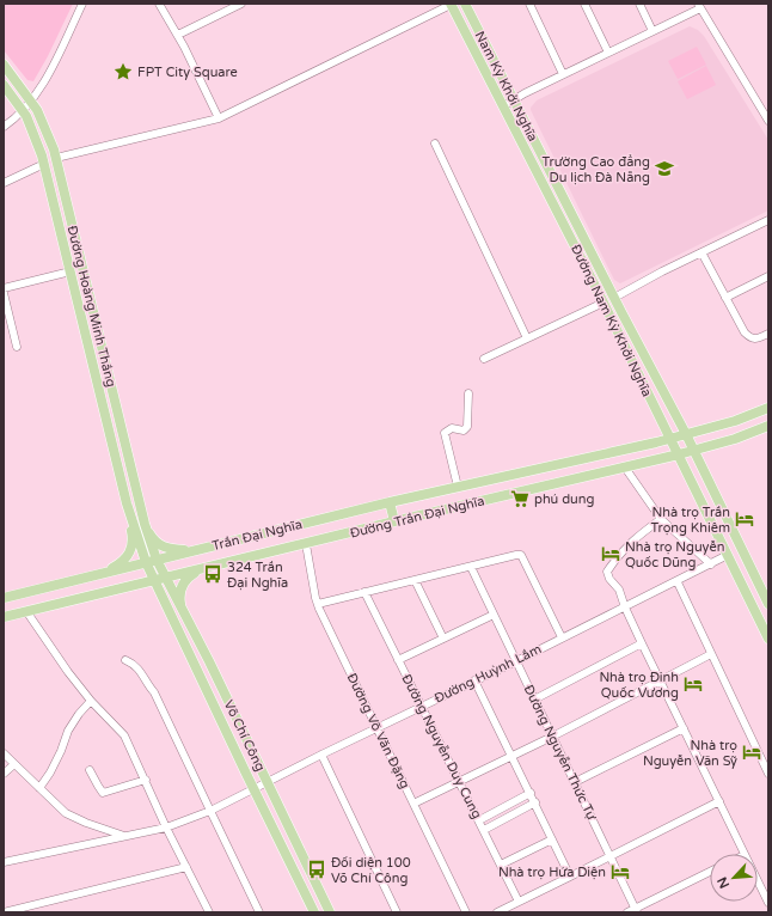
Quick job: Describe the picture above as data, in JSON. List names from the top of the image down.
{
  "streets": {
    "main road": [
      "Nam Kỳ Khởi Nghĩa",
      "Đường Hoàng Minh Thắng",
      "Đường Nam Kỳ Khởi Nghĩa",
      "Đường Trần Đại Nghĩa",
      "Trần Đại Nghĩa",
      "Võ Chí Công"
    ],
    "street": [
      "Đường Huỳnh Lắm",
      "Đường Võ Văn Đặng",
      "Đường Nguyễn Duy Cung",
      "Đường Nguyễn Thức Tự"
    ]
  },
  "crossings": [
    ["Nam Kỳ Khởi Nghĩa", "Đường Nam Kỳ Khởi Nghĩa"],
    ["Đường Hoàng Minh Thắng", "Trần Đại Nghĩa"],
    ["Đường Hoàng Minh Thắng", "Võ Chí Công"],
    ["Đường Nam Kỳ Khởi Nghĩa", "Đường Trần Đại Nghĩa"],
    ["Đường Nam Kỳ Khởi Nghĩa", "Trần Đại Nghĩa"],
    ["Đường Nam Kỳ Khởi Nghĩa", "Đường Huỳnh Lắm"],
    ["Đường Trần Đại Nghĩa", "Đường Võ Văn Đặng"],
    ["Đường Trần Đại Nghĩa", "Võ Chí Công"],
    ["Trần Đại Nghĩa", "Võ Chí Công"],
    ["Đường Huỳnh Lắm", "Đường Võ Văn Đặng"],
    ["Đường Huỳnh Lắm", "Võ Chí Công"],
    ["Đường Huỳnh Lắm", "Đường Nguyễn Duy Cung"],
    ["Đường Huỳnh Lắm", "Đường Nguyễn Thức Tự"]
  ],
  "places": {
    "place": ["FPT City Square"],
    "school or university": ["Trường Cao đẳng Du lịch Đà Nẵng"],
    "supermarket": ["phú dung"],
    "hotel": [
      "Nhà trọ Trần Trọng Khiêm",
      "Nhà trọ Nguyễn Quốc Dũng",
      "Nhà trọ Đinh Quốc Vương",
      "Nhà trọ Nguyễn Văn Sỹ",
      "Nhà trọ Hứa Diện"
    ],
    "bus stop": ["324 Trần Đại Nghĩa", "Đối diện 100 Võ Chí Công"]
  },
  "north": "bottom left"
}
